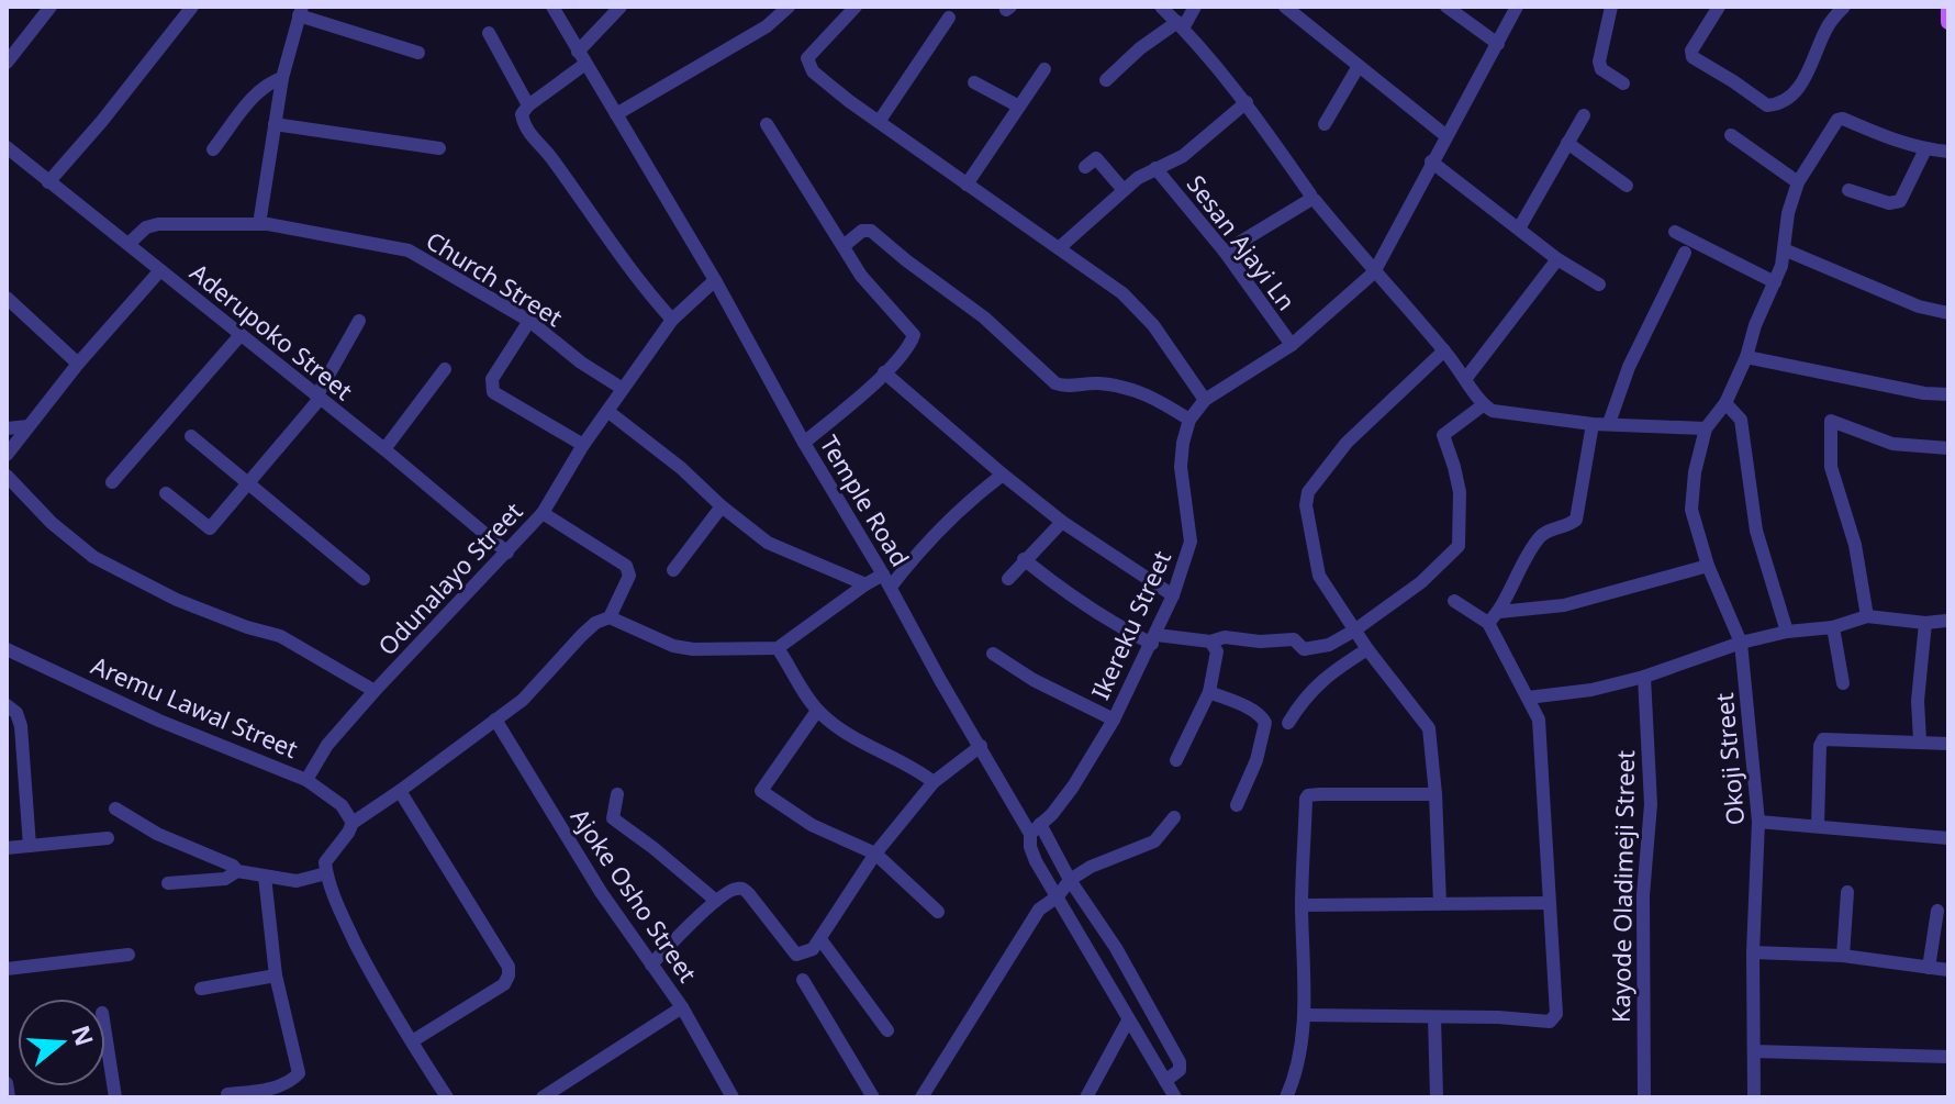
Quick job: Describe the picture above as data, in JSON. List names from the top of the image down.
{
  "streets": {
    "street": [
      "Sesan Ajayi Ln",
      "Church Street",
      "Aderupoko Street",
      "Temple Road",
      "Odunalayo Street",
      "Ikereku Street",
      "Aremu Lawal Street",
      "Okoji Street",
      "Kayode Oladimeji Street",
      "Ajoke Osho Street"
    ]
  },
  "crossings": [
    ["Sesan Ajayi Ln", "Ikereku Street"],
    ["Church Street", "Aderupoko Street"],
    ["Church Street", "Odunalayo Street"],
    ["Aderupoko Street", "Odunalayo Street"],
    ["Temple Road", "Odunalayo Street"],
    ["Temple Road", "Ikereku Street"],
    ["Odunalayo Street", "Aremu Lawal Street"]
  ],
  "north": "right"
}
